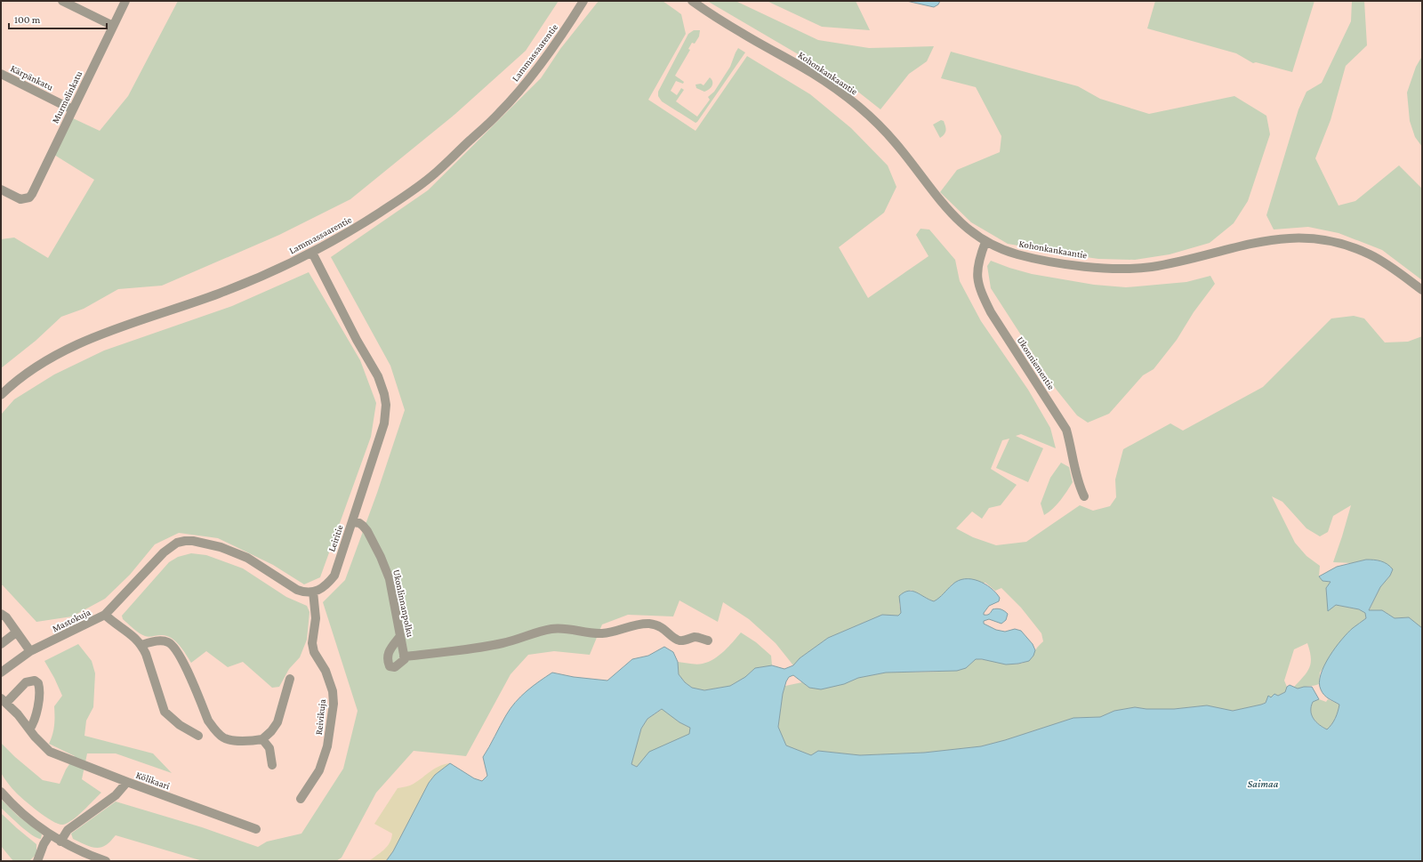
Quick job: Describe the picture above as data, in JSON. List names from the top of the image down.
{
  "streets": {
    "street": [
      "Lammassaarentie",
      "Kohonkankaantie",
      "Kärpänkatu",
      "Murmelinkatu",
      "Ukonniementie",
      "Leiritie",
      "Ukonlinnanpolku",
      "Mastokuja",
      "Reivikuja",
      "Kölikaari"
    ]
  },
  "crossings": [
    ["Lammassaarentie", "Leiritie"],
    ["Kohonkankaantie", "Ukonniementie"],
    ["Kärpänkatu", "Murmelinkatu"],
    ["Leiritie", "Ukonlinnanpolku"],
    ["Leiritie", "Reivikuja"]
  ],
  "water": ["Saimaa"],
  "scale_bar": "100 m"
}
